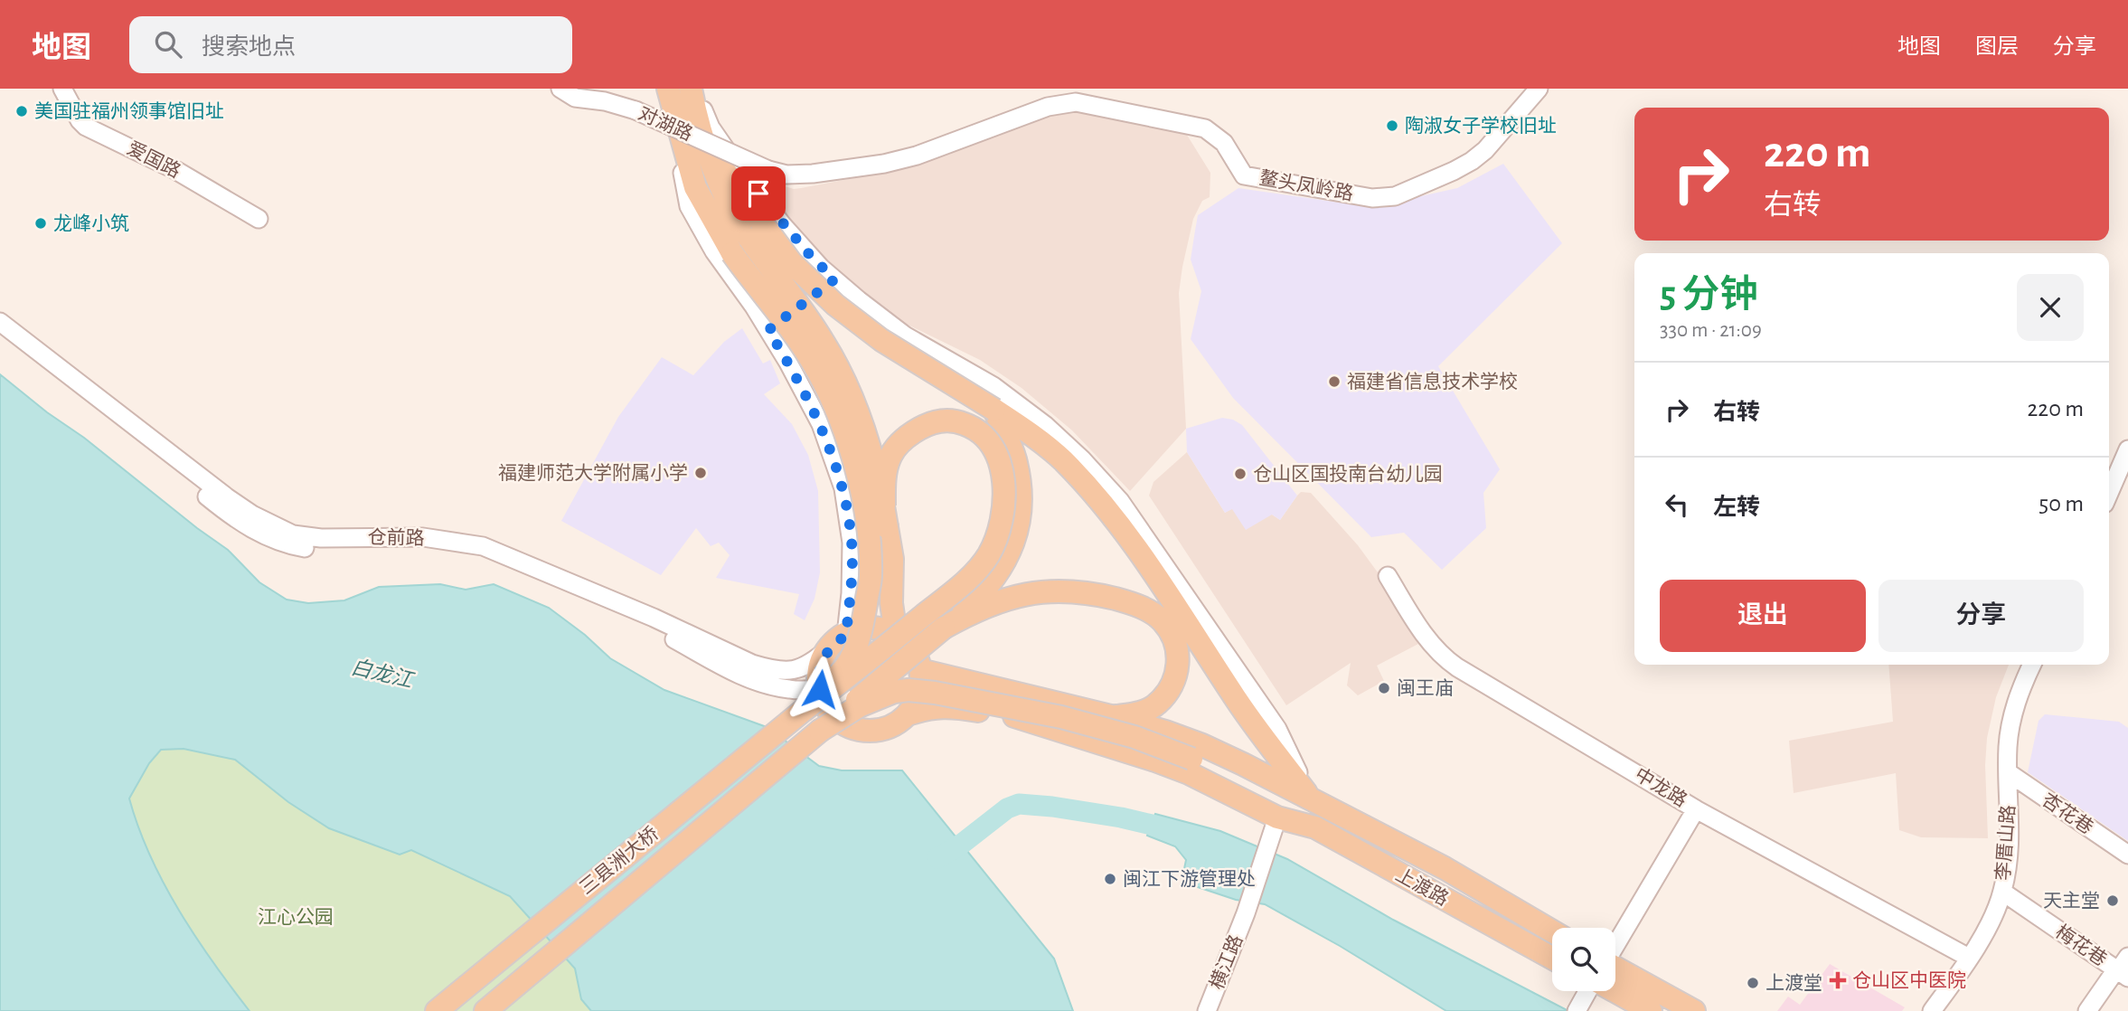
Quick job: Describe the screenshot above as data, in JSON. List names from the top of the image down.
{
  "streets": {
    "main road": ["三县洲大桥", "上渡路"],
    "street": [
      "对湖路",
      "爱国路",
      "鳌头凤岭路",
      "仓前路",
      "中龙路",
      "杏花巷",
      "李厝山路",
      "梅花巷",
      "横江路"
    ]
  },
  "crossings": [
    ["对湖路", "鳌头凤岭路"],
    ["仓前路", "上渡路"],
    ["中龙路", "李厝山路"],
    ["杏花巷", "李厝山路"],
    ["李厝山路", "梅花巷"],
    ["上渡路", "横江路"]
  ],
  "water": ["白龙江"],
  "parks": ["江心公园"],
  "places": {
    "other": [
      "美国驻福州领事馆旧址",
      "陶淑女子学校旧址",
      "龙峰小筑",
      "福建省信息技术学校",
      "福建师范大学附属小学",
      "仓山区国投南台幼儿园",
      "闽王庙",
      "闽江下游管理处",
      "天主堂",
      "上渡堂"
    ],
    "health": ["仓山区中医院"]
  },
  "page": {
    "header": "地图",
    "search": "搜索地点",
    "nav": ["地图", "图层", "分享"],
    "turn": ["220 m", "右转"],
    "heading": ["5 分钟", "330 m · 21:09"],
    "list": [
      {
        "name": "右转",
        "value": "220 m"
      },
      {
        "name": "左转",
        "value": "50 m"
      }
    ],
    "buttons": ["退出", "分享"]
  }
}
